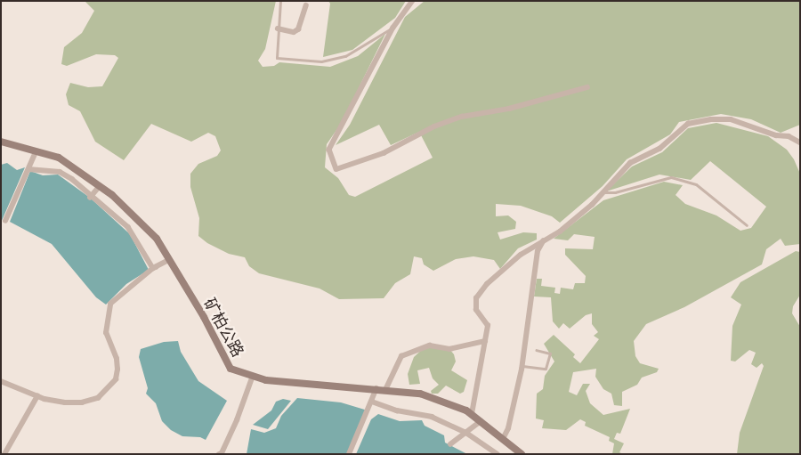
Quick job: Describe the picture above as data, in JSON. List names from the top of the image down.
{
  "streets": {
    "street": ["矿柏公路"]
  }
}
